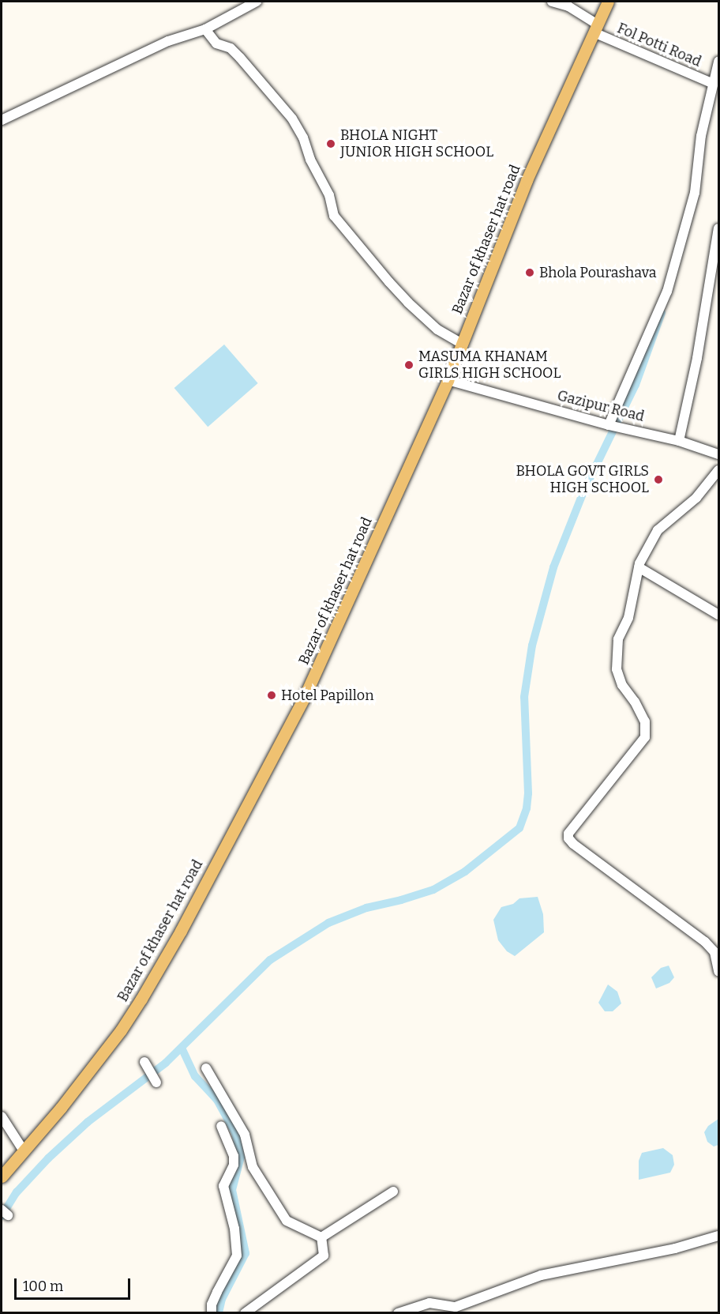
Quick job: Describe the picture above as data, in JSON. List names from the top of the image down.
{
  "streets": {
    "main road": ["Bazar of khaser hat road"],
    "street": ["Fol Potti Road", "Gazipur Road"]
  },
  "crossings": [
    ["Fol Potti Road", "Bazar of khaser hat road"],
    ["Bazar of khaser hat road", "Gazipur Road"]
  ],
  "places": [
    "BHOLA NIGHT JUNIOR HIGH SCHOOL",
    "Bhola Pourashava",
    "MASUMA KHANAM GIRLS HIGH SCHOOL",
    "BHOLA GOVT GIRLS HIGH SCHOOL",
    "Hotel Papillon"
  ],
  "scale_bar": "100 m"
}
